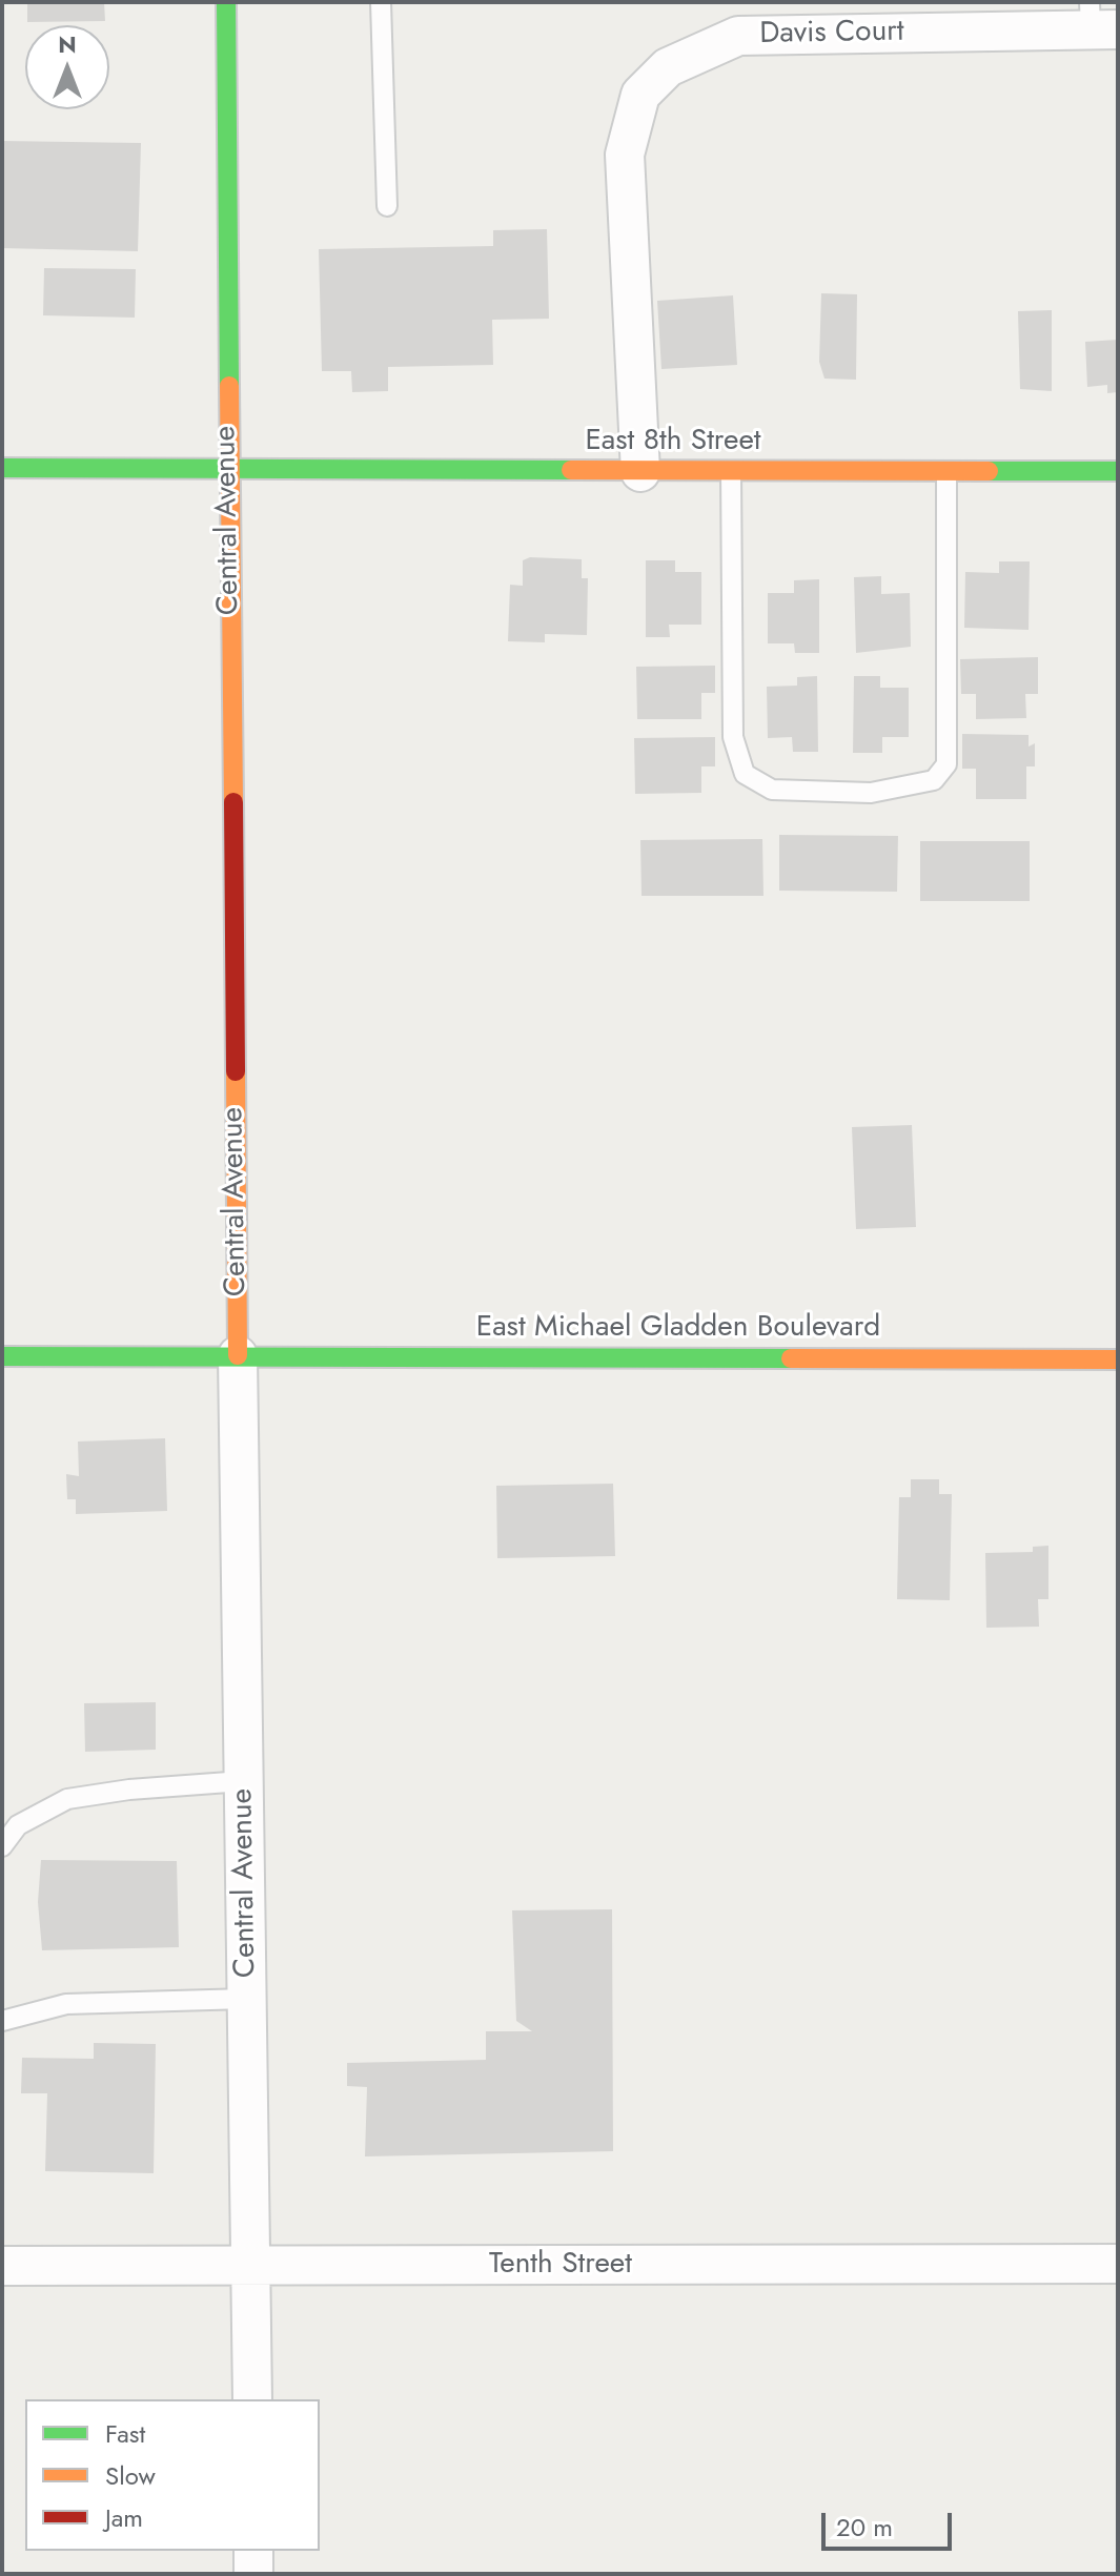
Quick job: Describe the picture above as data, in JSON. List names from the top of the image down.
{
  "streets": {
    "street": [
      "Davis Court",
      "East 8th Street",
      "Central Avenue",
      "East Michael Gladden Boulevard",
      "Tenth Street"
    ]
  },
  "crossings": [
    ["Davis Court", "East 8th Street"],
    ["East 8th Street", "Central Avenue"],
    ["Central Avenue", "East Michael Gladden Boulevard"],
    ["Central Avenue", "Tenth Street"]
  ],
  "legend": ["Fast", "Slow", "Jam"],
  "scale_bar": "20 m",
  "north": "top"
}
